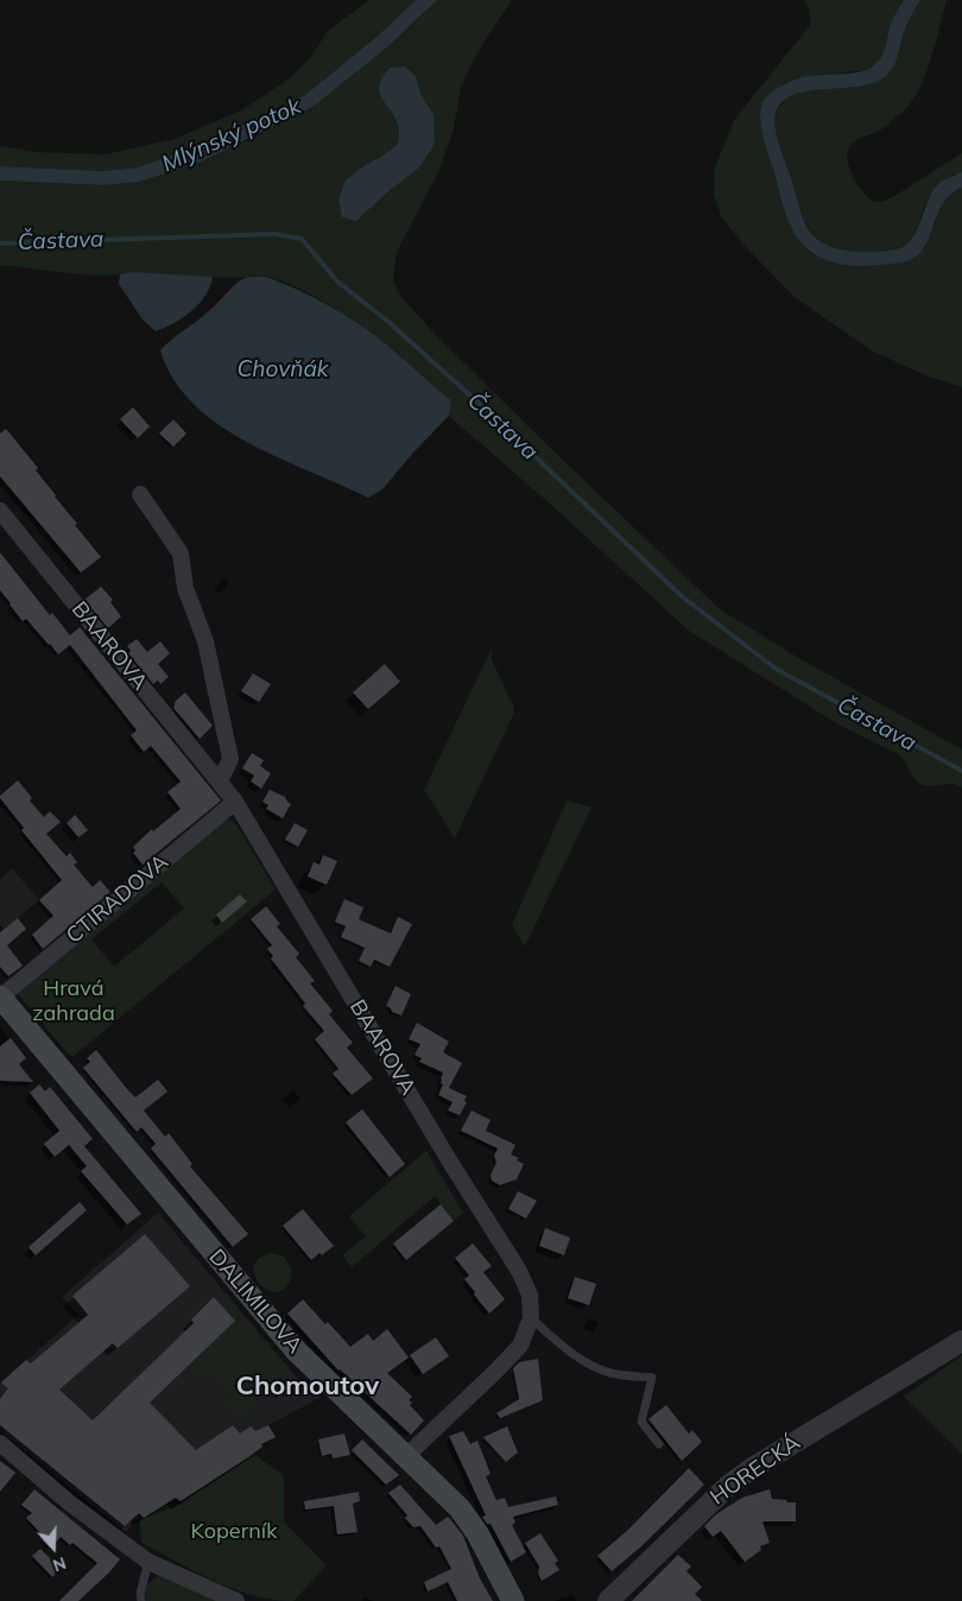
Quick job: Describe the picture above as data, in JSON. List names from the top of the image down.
{
  "streets": {
    "main road": ["DALIMILOVA"],
    "street": ["BAAROVA", "CTIRADOVA", "HORECKÁ"]
  },
  "crossings": [
    ["BAAROVA", "CTIRADOVA"],
    ["BAAROVA", "DALIMILOVA"],
    ["CTIRADOVA", "DALIMILOVA"]
  ],
  "districts": ["Chomoutov"],
  "water": ["Mlýnský potok", "Častava", "Chovňák"],
  "parks": ["Hravá zahrada", "Koperník"],
  "north": "bottom"
}
